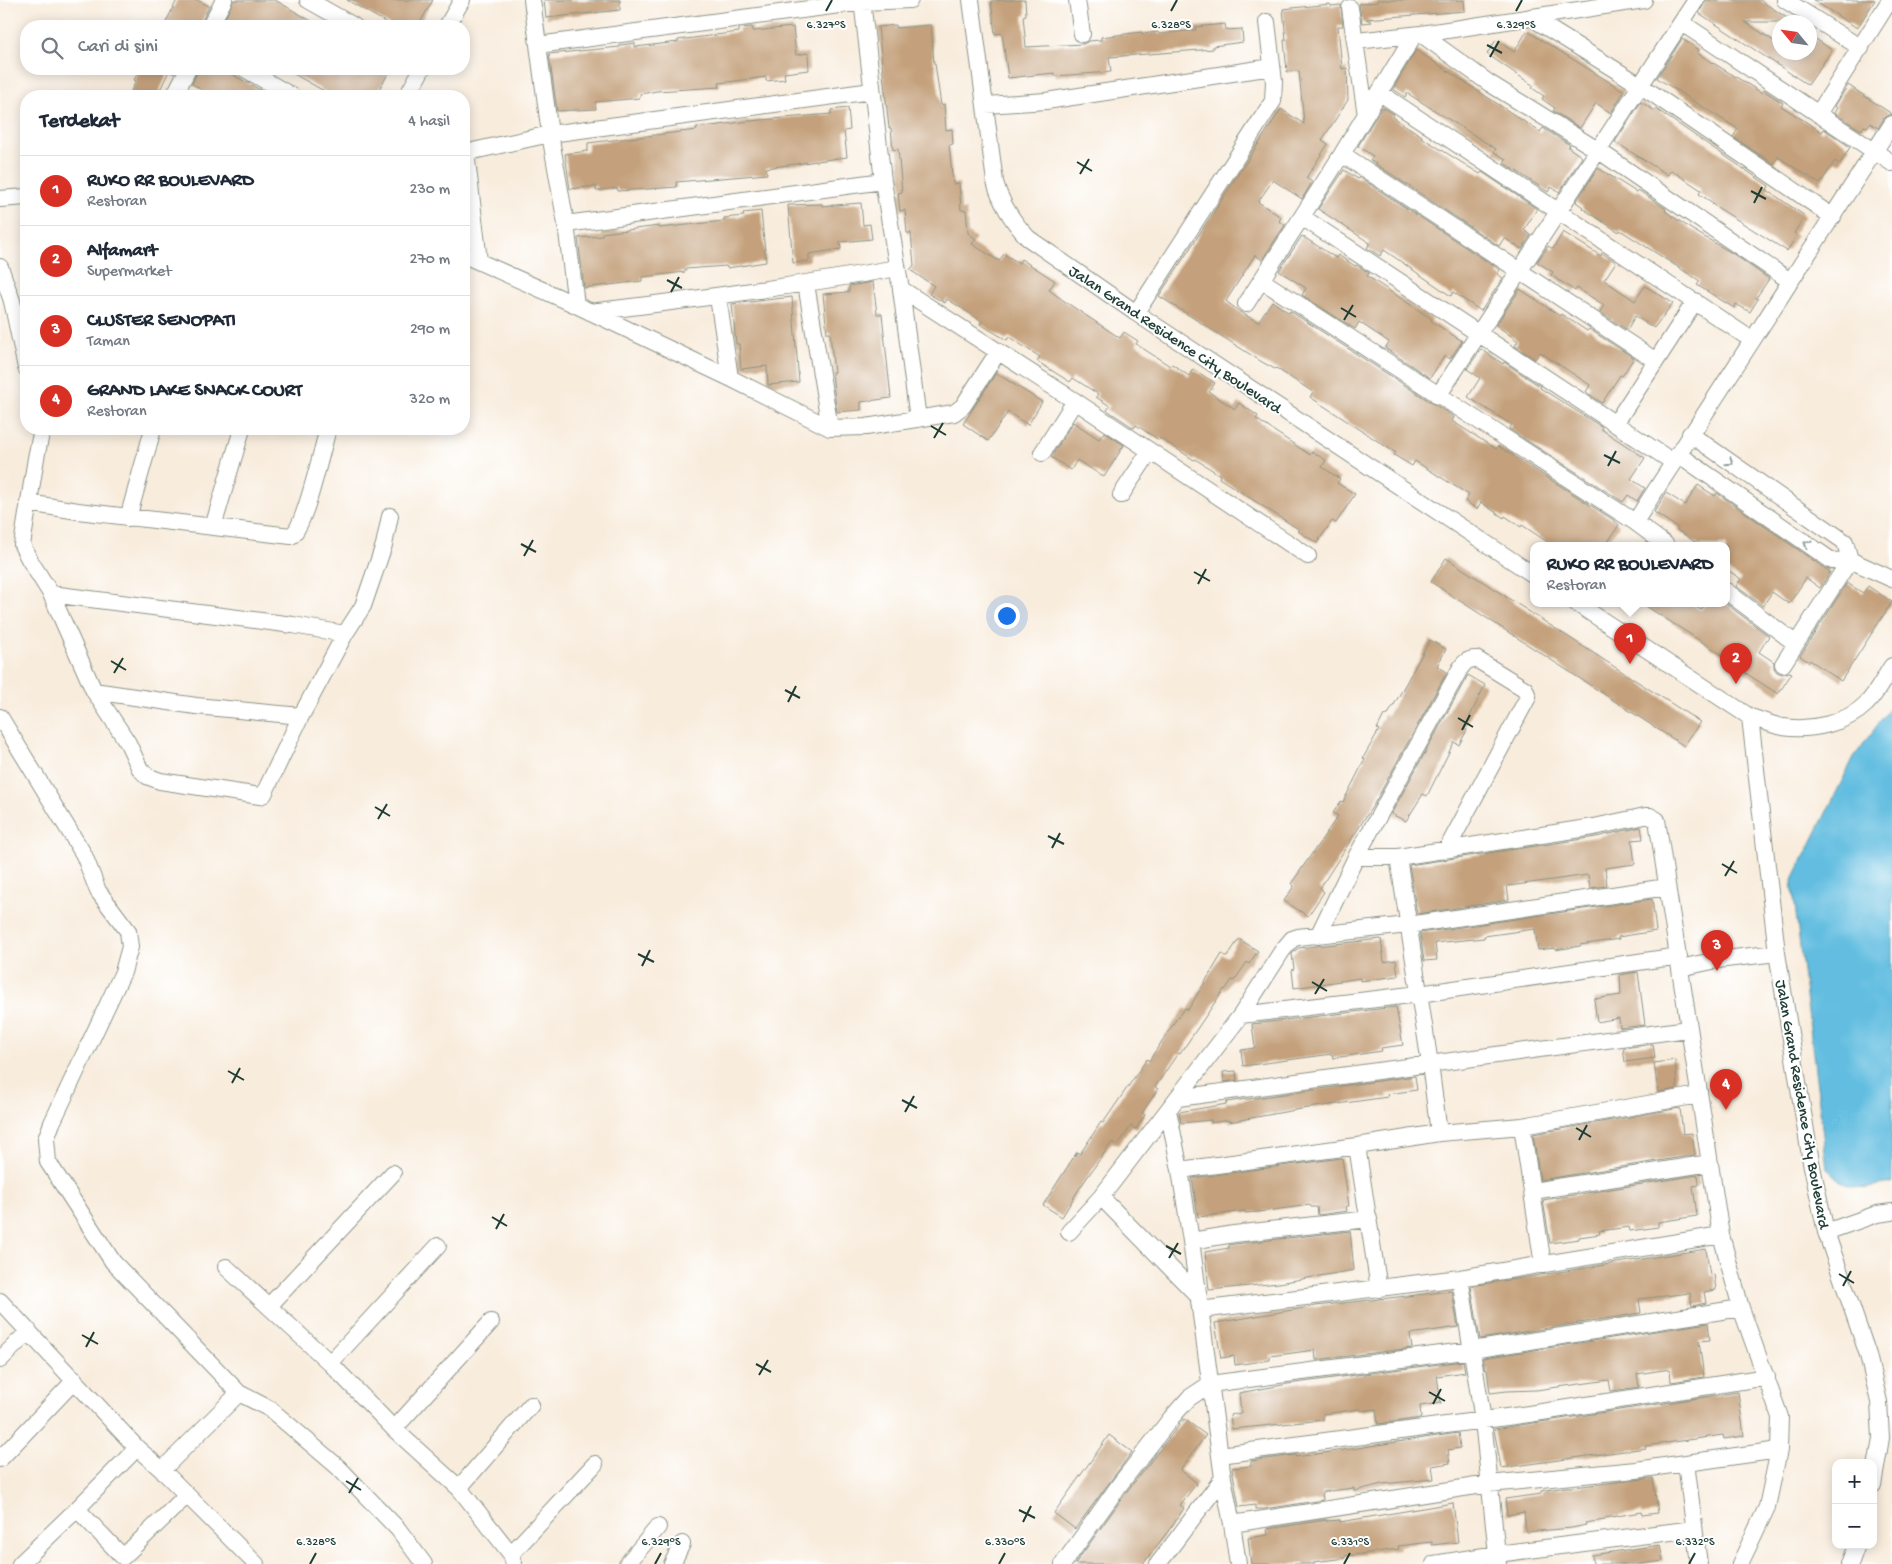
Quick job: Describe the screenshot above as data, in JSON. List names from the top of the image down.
{
  "streets": {
    "street": ["Jalan Grand Residence City Boulevard"]
  },
  "north": "top left",
  "page": {
    "search": "Cari di sini",
    "heading": ["Terdekat", "4 hasil"],
    "list": [
      {
        "mark": "1",
        "name": "RUKO RR BOULEVARD",
        "note": "Restoran",
        "value": "230 m"
      },
      {
        "mark": "2",
        "name": "Alfamart",
        "note": "Supermarket",
        "value": "270 m"
      },
      {
        "mark": "3",
        "name": "CLUSTER SENOPATI",
        "note": "Taman",
        "value": "290 m"
      },
      {
        "mark": "4",
        "name": "GRAND LAKE SNACK COURT",
        "note": "Restoran",
        "value": "320 m"
      }
    ],
    "popup": ["RUKO RR BOULEVARD", "Restoran"],
    "pins": [
      "1",
      "2",
      "3",
      "4"
    ],
    "map_buttons": ["+", "−"]
  },
  "coordinates": [
    "6.327°S",
    "6.328°S",
    "6.329°S",
    "6.330°S",
    "6.331°S",
    "6.332°S"
  ]
}
